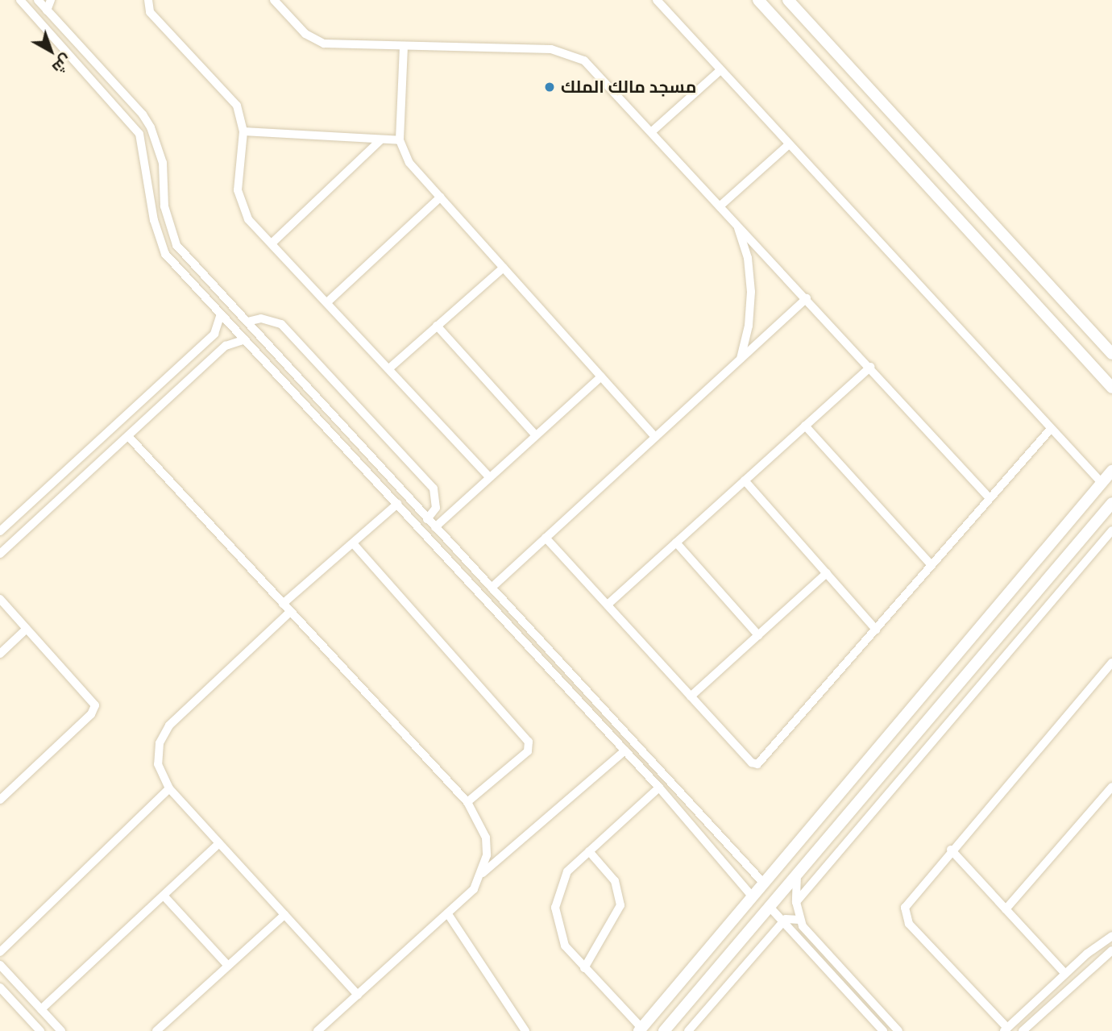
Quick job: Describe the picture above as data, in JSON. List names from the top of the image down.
{
  "places": ["مسجد مالك الملك"],
  "north": "bottom right"
}
